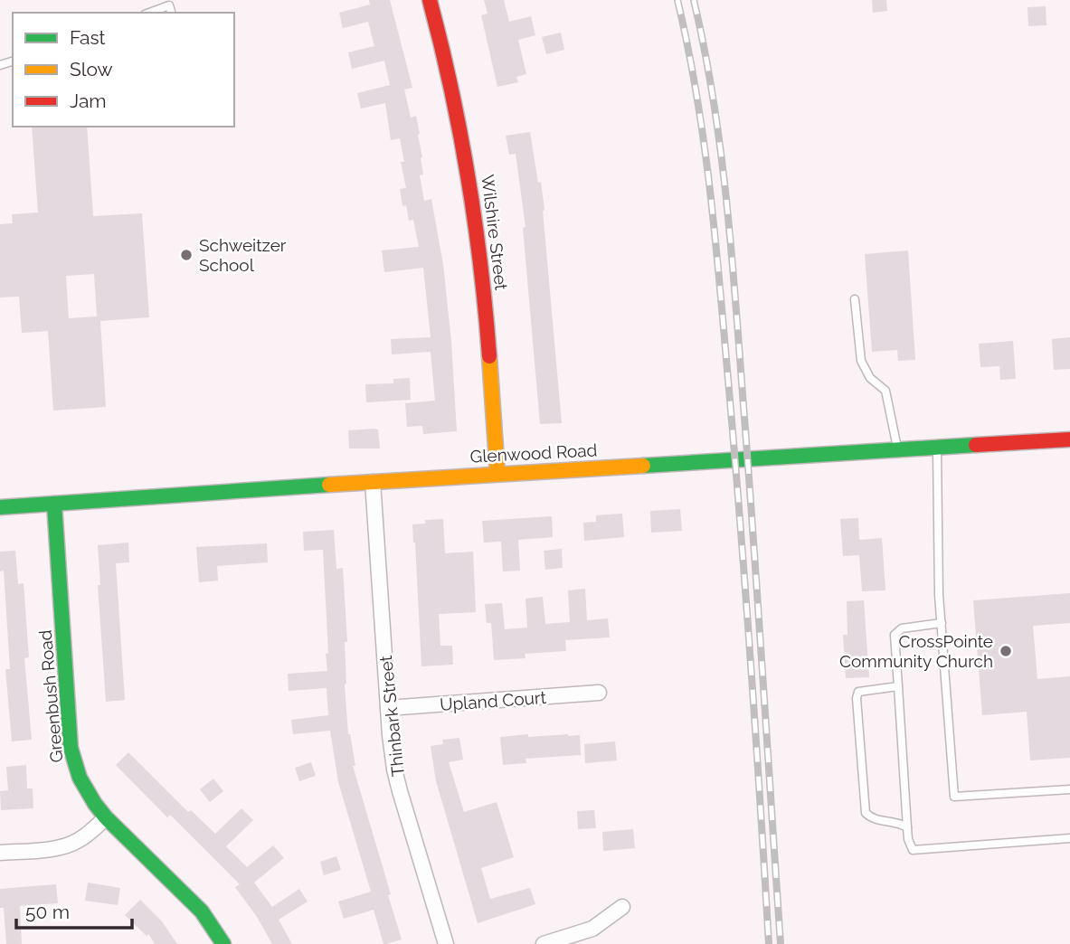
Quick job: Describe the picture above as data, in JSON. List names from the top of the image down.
{
  "streets": {
    "street": [
      "Wilshire Street",
      "Glenwood Road",
      "Greenbush Road",
      "Upland Court",
      "Thinbark Street"
    ]
  },
  "crossings": [
    ["Wilshire Street", "Glenwood Road"],
    ["Glenwood Road", "Greenbush Road"],
    ["Glenwood Road", "Thinbark Street"],
    ["Upland Court", "Thinbark Street"]
  ],
  "places": ["Schweitzer School", "CrossPointe Community Church"],
  "legend": ["Fast", "Slow", "Jam"],
  "scale_bar": "50 m"
}
